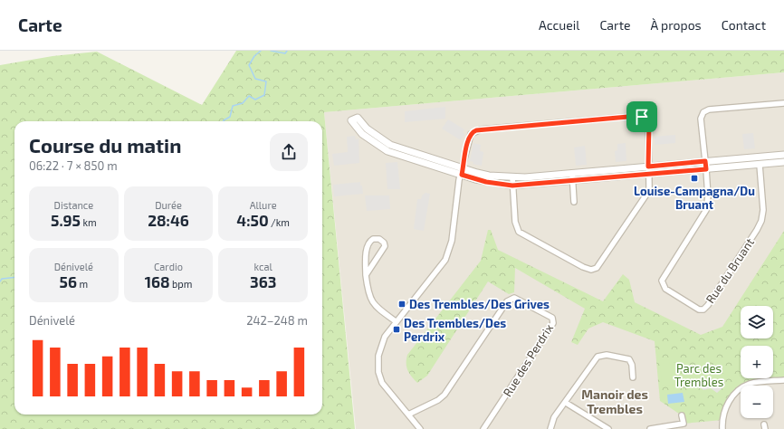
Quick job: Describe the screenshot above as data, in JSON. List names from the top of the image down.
{
  "streets": {
    "street": ["Rue du Bruant", "Rue des Perdrix"]
  },
  "districts": ["Manoir des Trembles"],
  "parks": ["Parc des Trembles"],
  "places": {
    "transit": ["Louise-Campagna/Du Bruant", "Des Trembles/Des Grives", "Des Trembles/Des Perdrix"]
  },
  "page": {
    "header": "Carte",
    "nav": [
      "Accueil",
      "Carte",
      "À propos",
      "Contact"
    ],
    "heading": ["Course du matin", "06:22 · 7 × 850 m"],
    "stats": [
      ["Distance", "5.95 km"],
      ["Durée", "28:46"],
      ["Allure", "4:50 /km"],
      ["Dénivelé", "56 m"],
      ["Cardio", "168 bpm"],
      ["kcal", "363"]
    ],
    "map_buttons": ["+", "−"],
    "chart": ["Dénivelé", "242–248 m"]
  }
}
